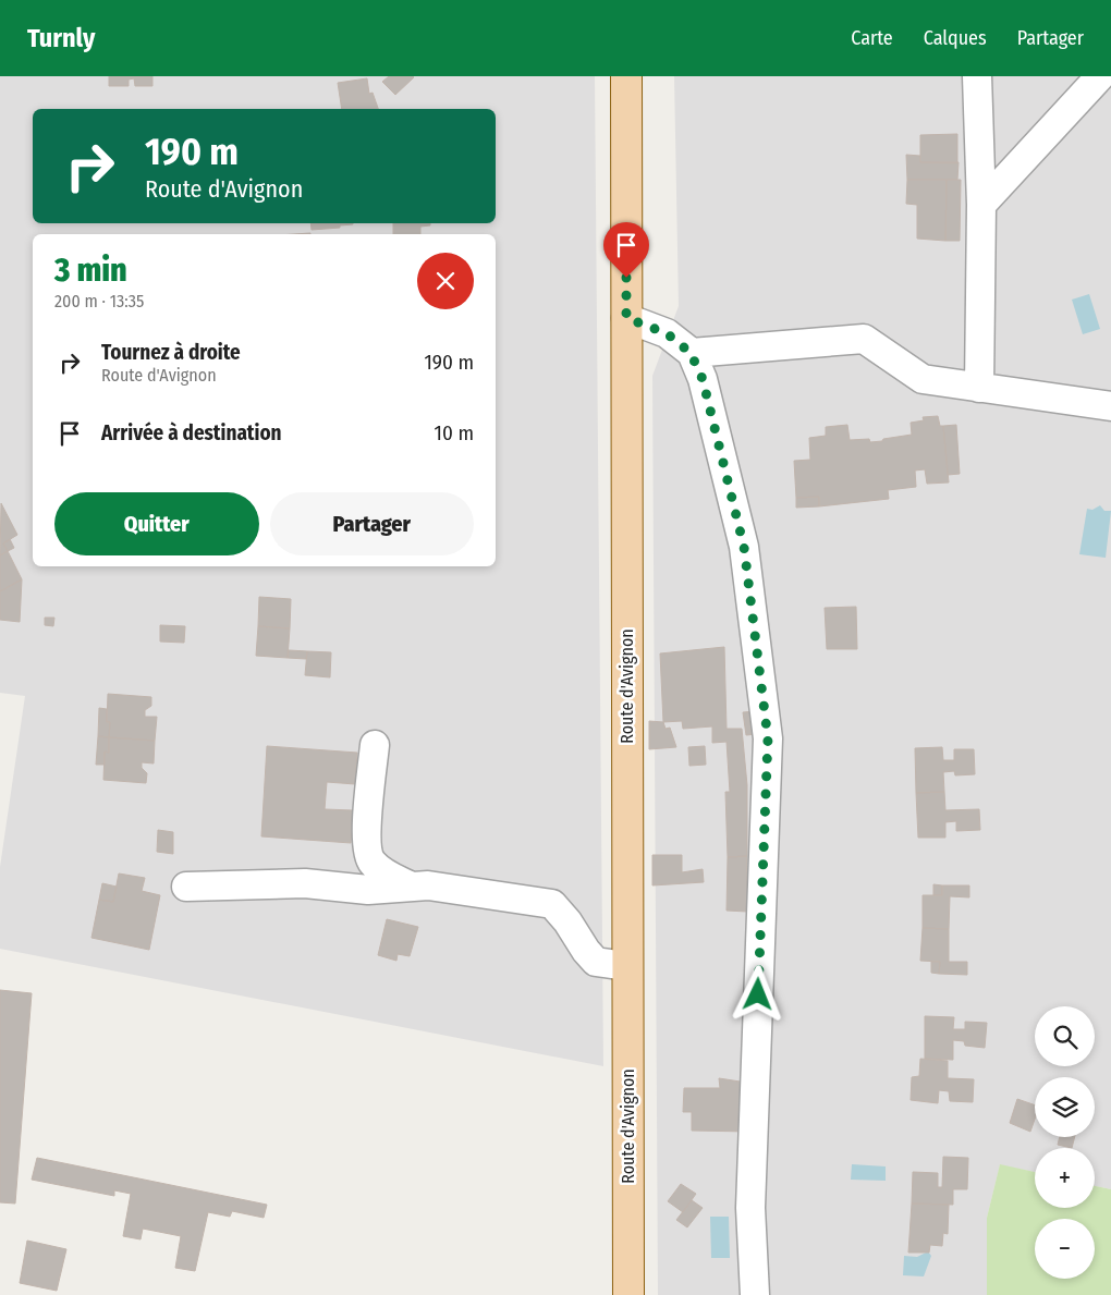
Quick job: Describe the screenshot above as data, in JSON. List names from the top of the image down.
{
  "streets": {
    "main road": ["Route d'Avignon"]
  },
  "page": {
    "header": "Turnly",
    "nav": ["Carte", "Calques", "Partager"],
    "turn": ["190 m", "Route d'Avignon"],
    "heading": ["3 min", "200 m · 13:35"],
    "list": [
      {
        "name": "Tournez à droite",
        "note": "Route d'Avignon",
        "value": "190 m"
      },
      {
        "name": "Arrivée à destination",
        "value": "10 m"
      }
    ],
    "buttons": ["Quitter", "Partager"],
    "map_buttons": ["+", "−"]
  }
}
